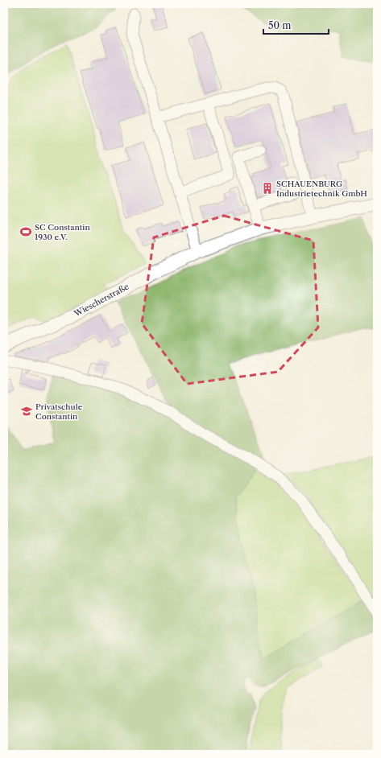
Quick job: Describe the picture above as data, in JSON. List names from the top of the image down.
{
  "streets": {
    "main road": ["Wiescherstraße"]
  },
  "places": {
    "building": ["SCHAUENBURG Industrietechnik GmbH"],
    "sports": ["SC Constantin 1930 e.V."],
    "school or university": ["Privatschule Constantin"]
  },
  "scale_bar": "50 m"
}
